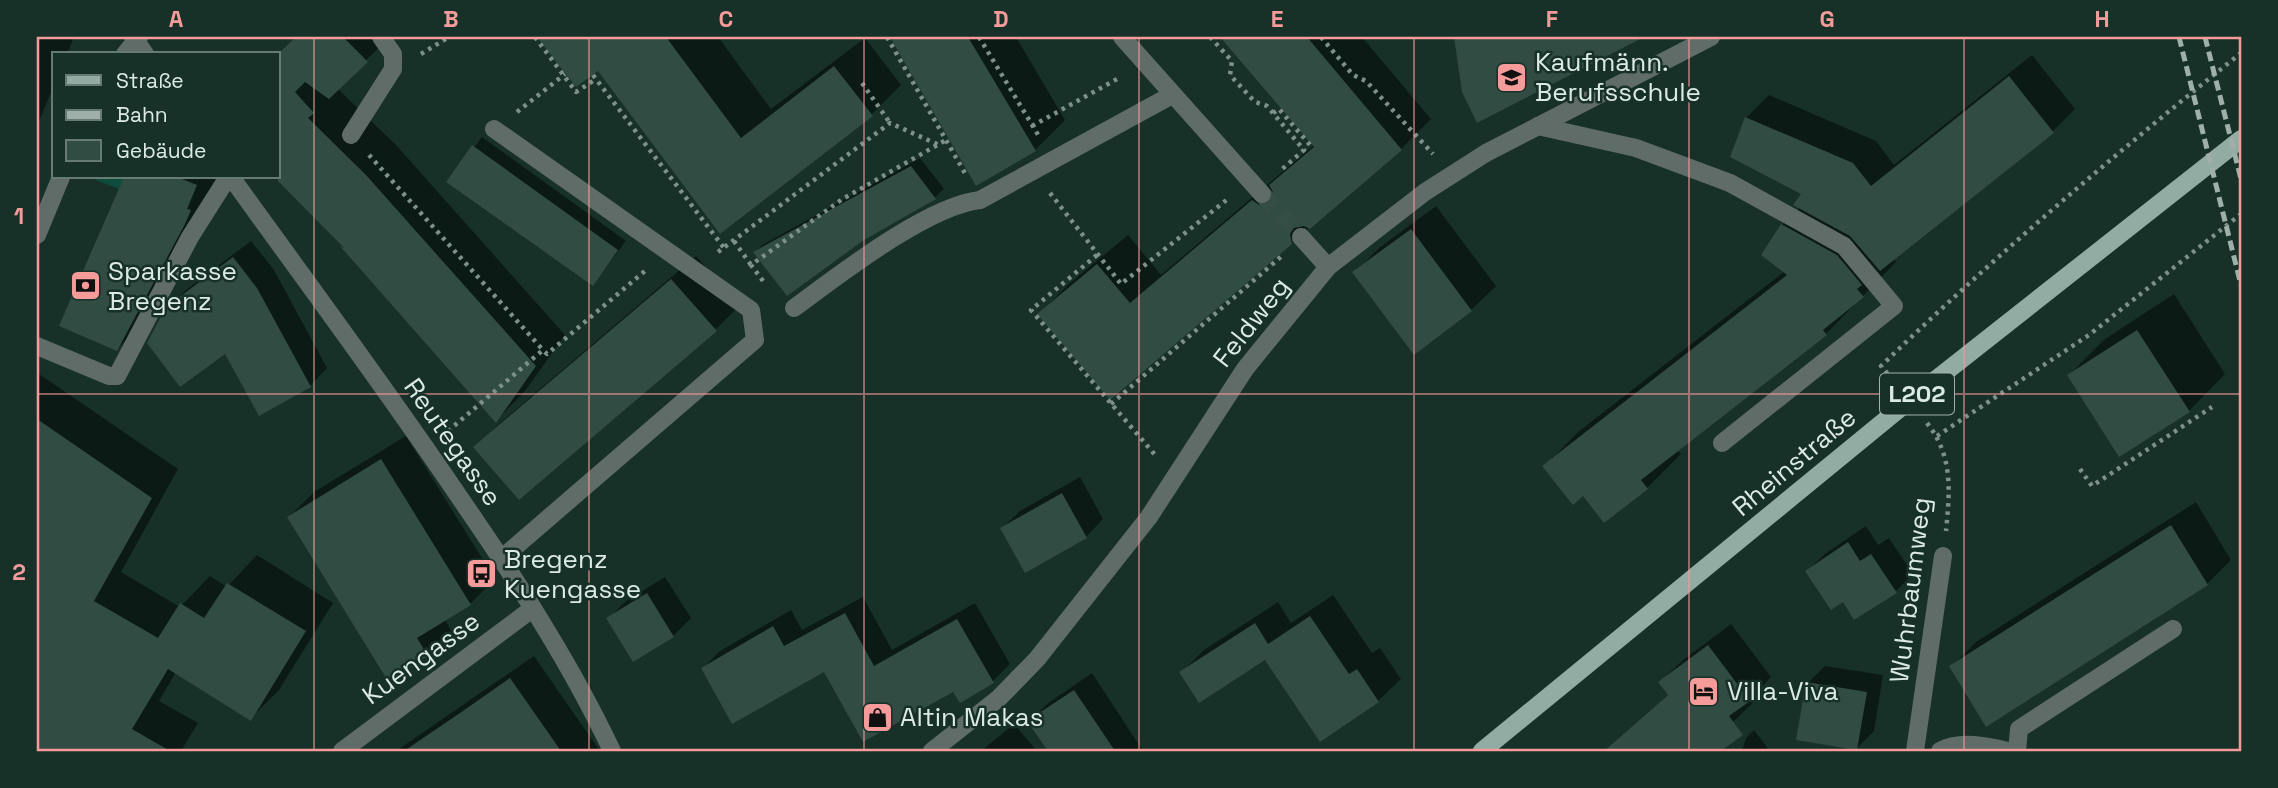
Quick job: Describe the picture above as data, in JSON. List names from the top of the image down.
{
  "streets": {
    "main road": ["L202", "Rheinstraße"],
    "street": [
      "Feldweg",
      "Reutegasse",
      "Wuhrbaumweg",
      "Kuengasse"
    ]
  },
  "crossings": [
    ["Reutegasse", "Kuengasse"]
  ],
  "places": {
    "school or university": ["Kaufmänn. Berufsschule"],
    "bank": ["Sparkasse Bregenz"],
    "bus stop": ["Bregenz Kuengasse"],
    "hotel": ["Villa-Viva"],
    "shop": ["Altin Makas"]
  },
  "legend": ["Straße", "Bahn", "Gebäude"],
  "grid": {
    "columns": [
      "A",
      "B",
      "C",
      "D",
      "E",
      "F",
      "G",
      "H"
    ],
    "rows": ["1", "2"]
  }
}
